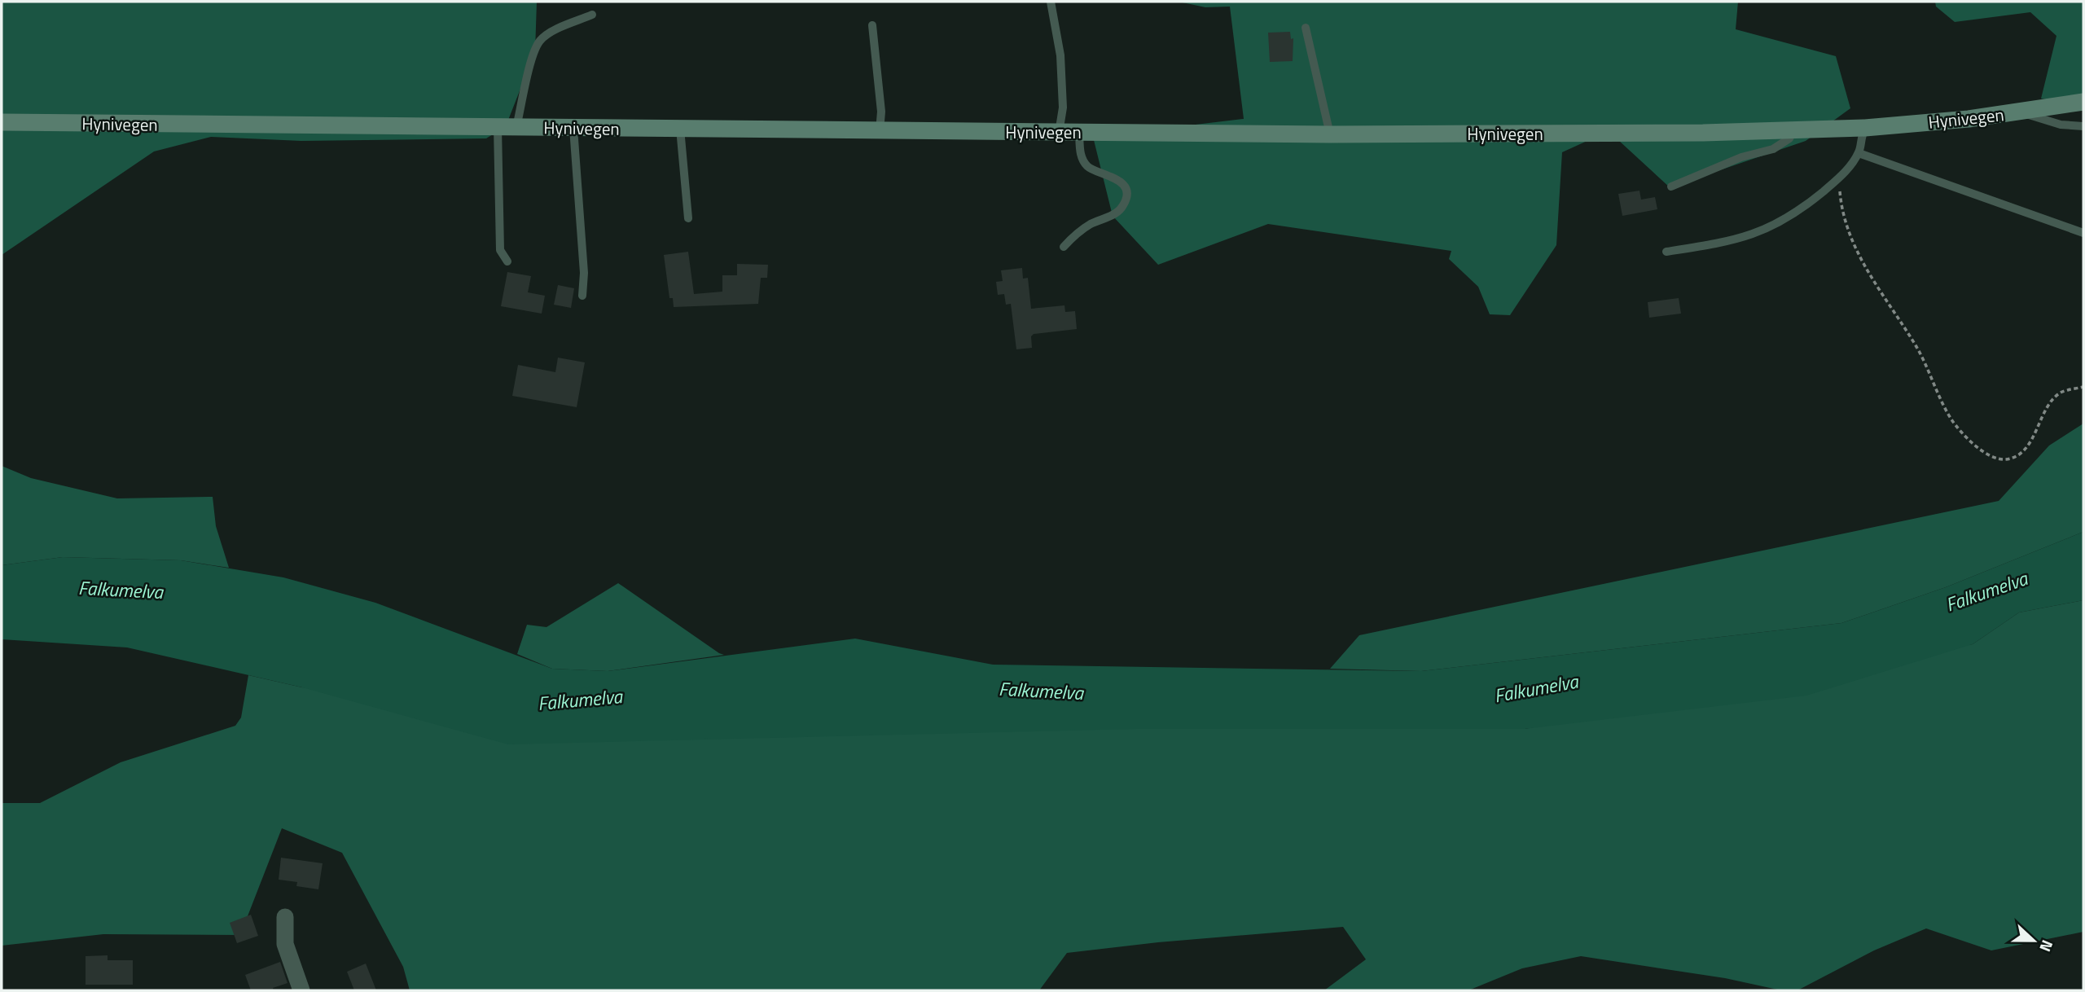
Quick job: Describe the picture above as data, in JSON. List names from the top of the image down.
{
  "streets": {
    "main road": ["Hynivegen"]
  },
  "water": ["Falkumelva"],
  "north": "right"
}
